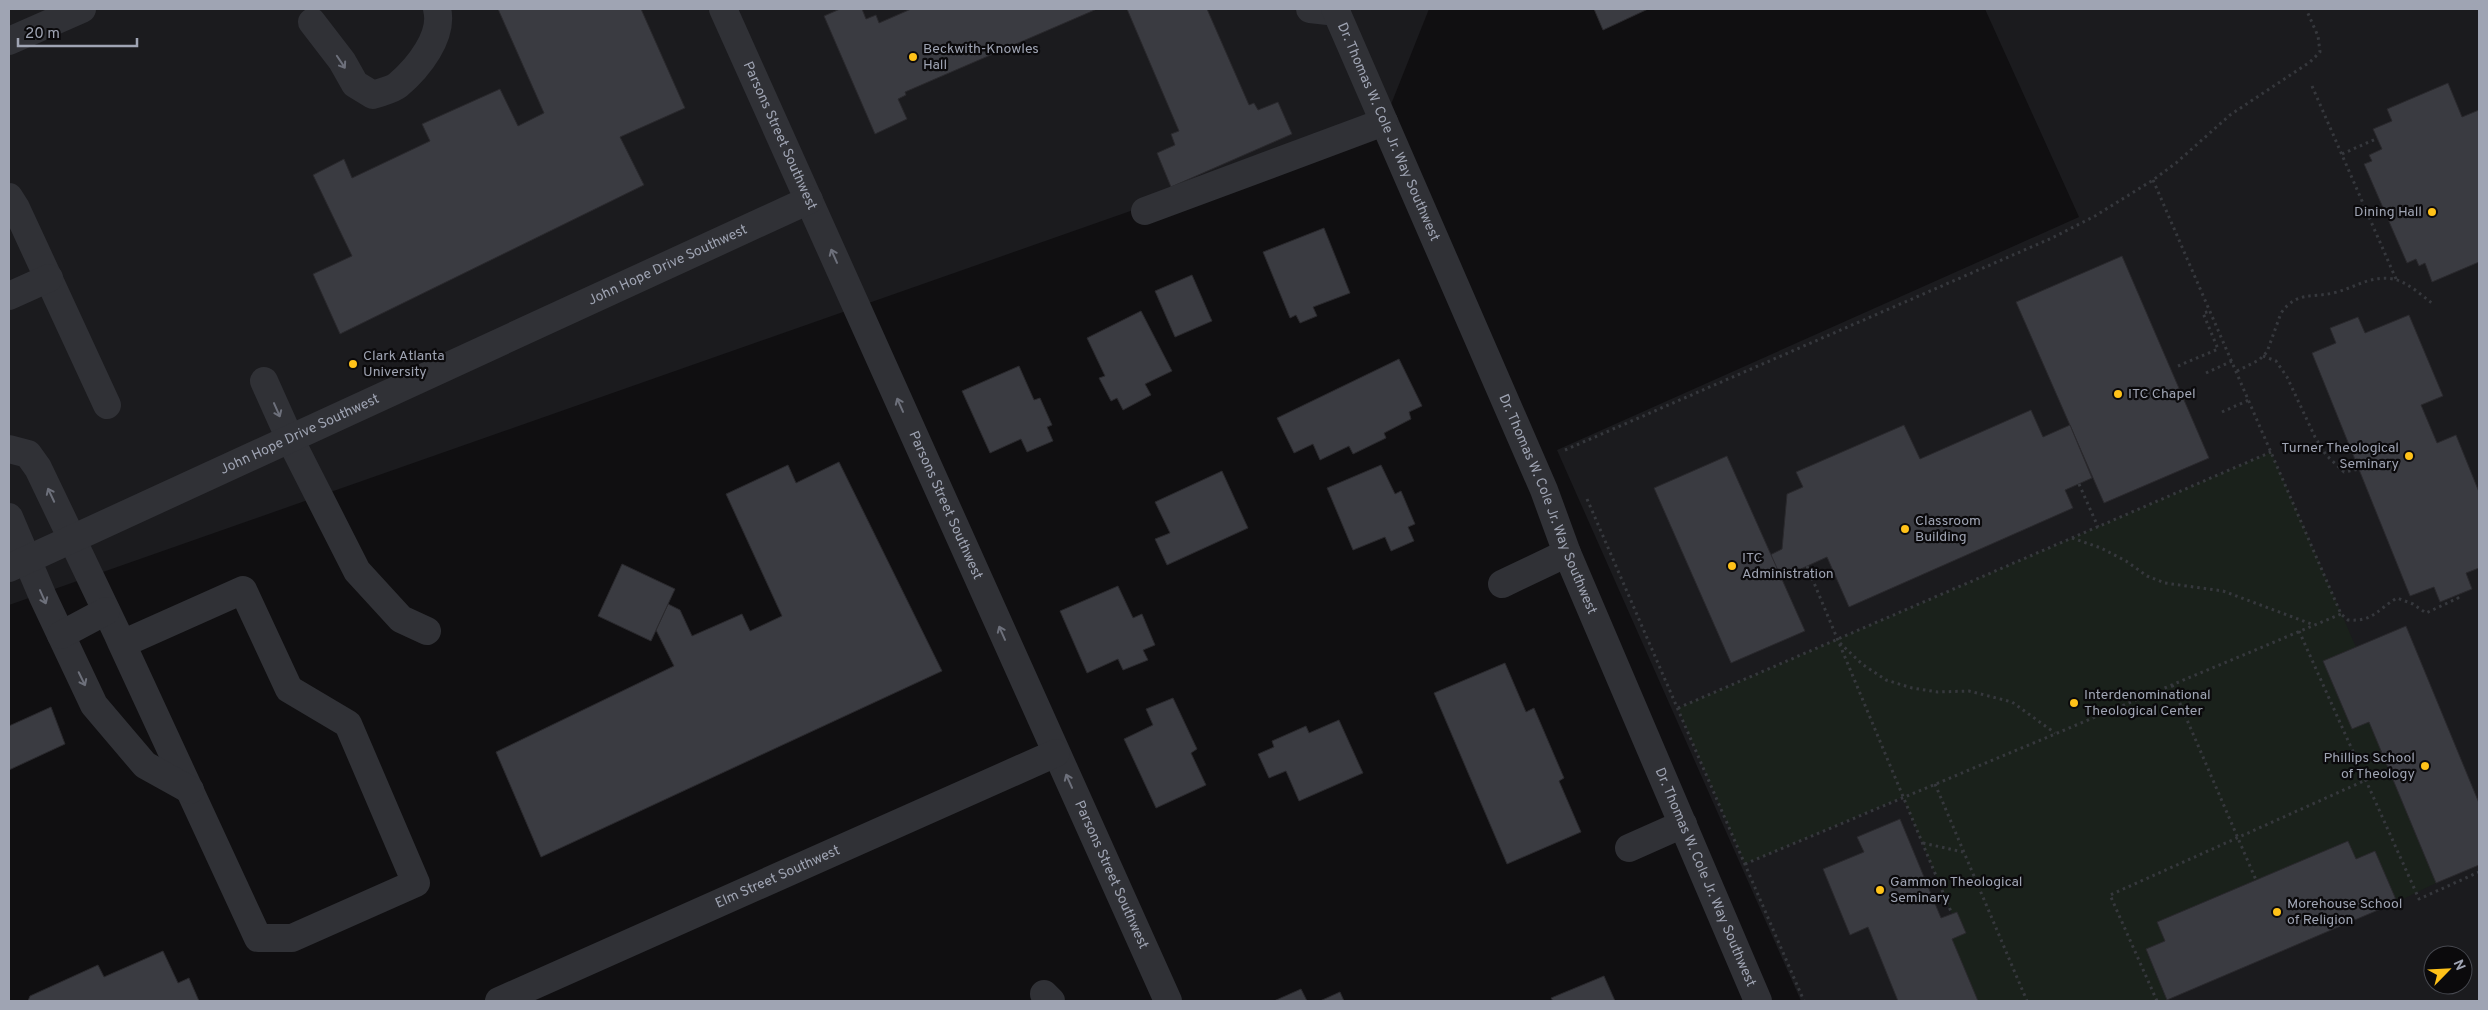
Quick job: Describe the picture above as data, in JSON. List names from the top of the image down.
{
  "streets": {
    "street": [
      "Dr. Thomas W. Cole Jr. Way Southwest",
      "Parsons Street Southwest",
      "John Hope Drive Southwest",
      "Elm Street Southwest"
    ]
  },
  "crossings": [
    ["Parsons Street Southwest", "John Hope Drive Southwest"],
    ["Parsons Street Southwest", "Elm Street Southwest"]
  ],
  "one_way": ["Parsons Street Southwest"],
  "places": [
    "Beckwith-Knowles Hall",
    "Dining Hall",
    "Clark Atlanta University",
    "ITC Chapel",
    "Turner Theological Seminary",
    "Classroom Building",
    "ITC Administration",
    "Interdenominational Theological Center",
    "Phillips School of Theology",
    "Gammon Theological Seminary",
    "Morehouse School of Religion"
  ],
  "scale_bar": "20 m",
  "north": "top right"
}
